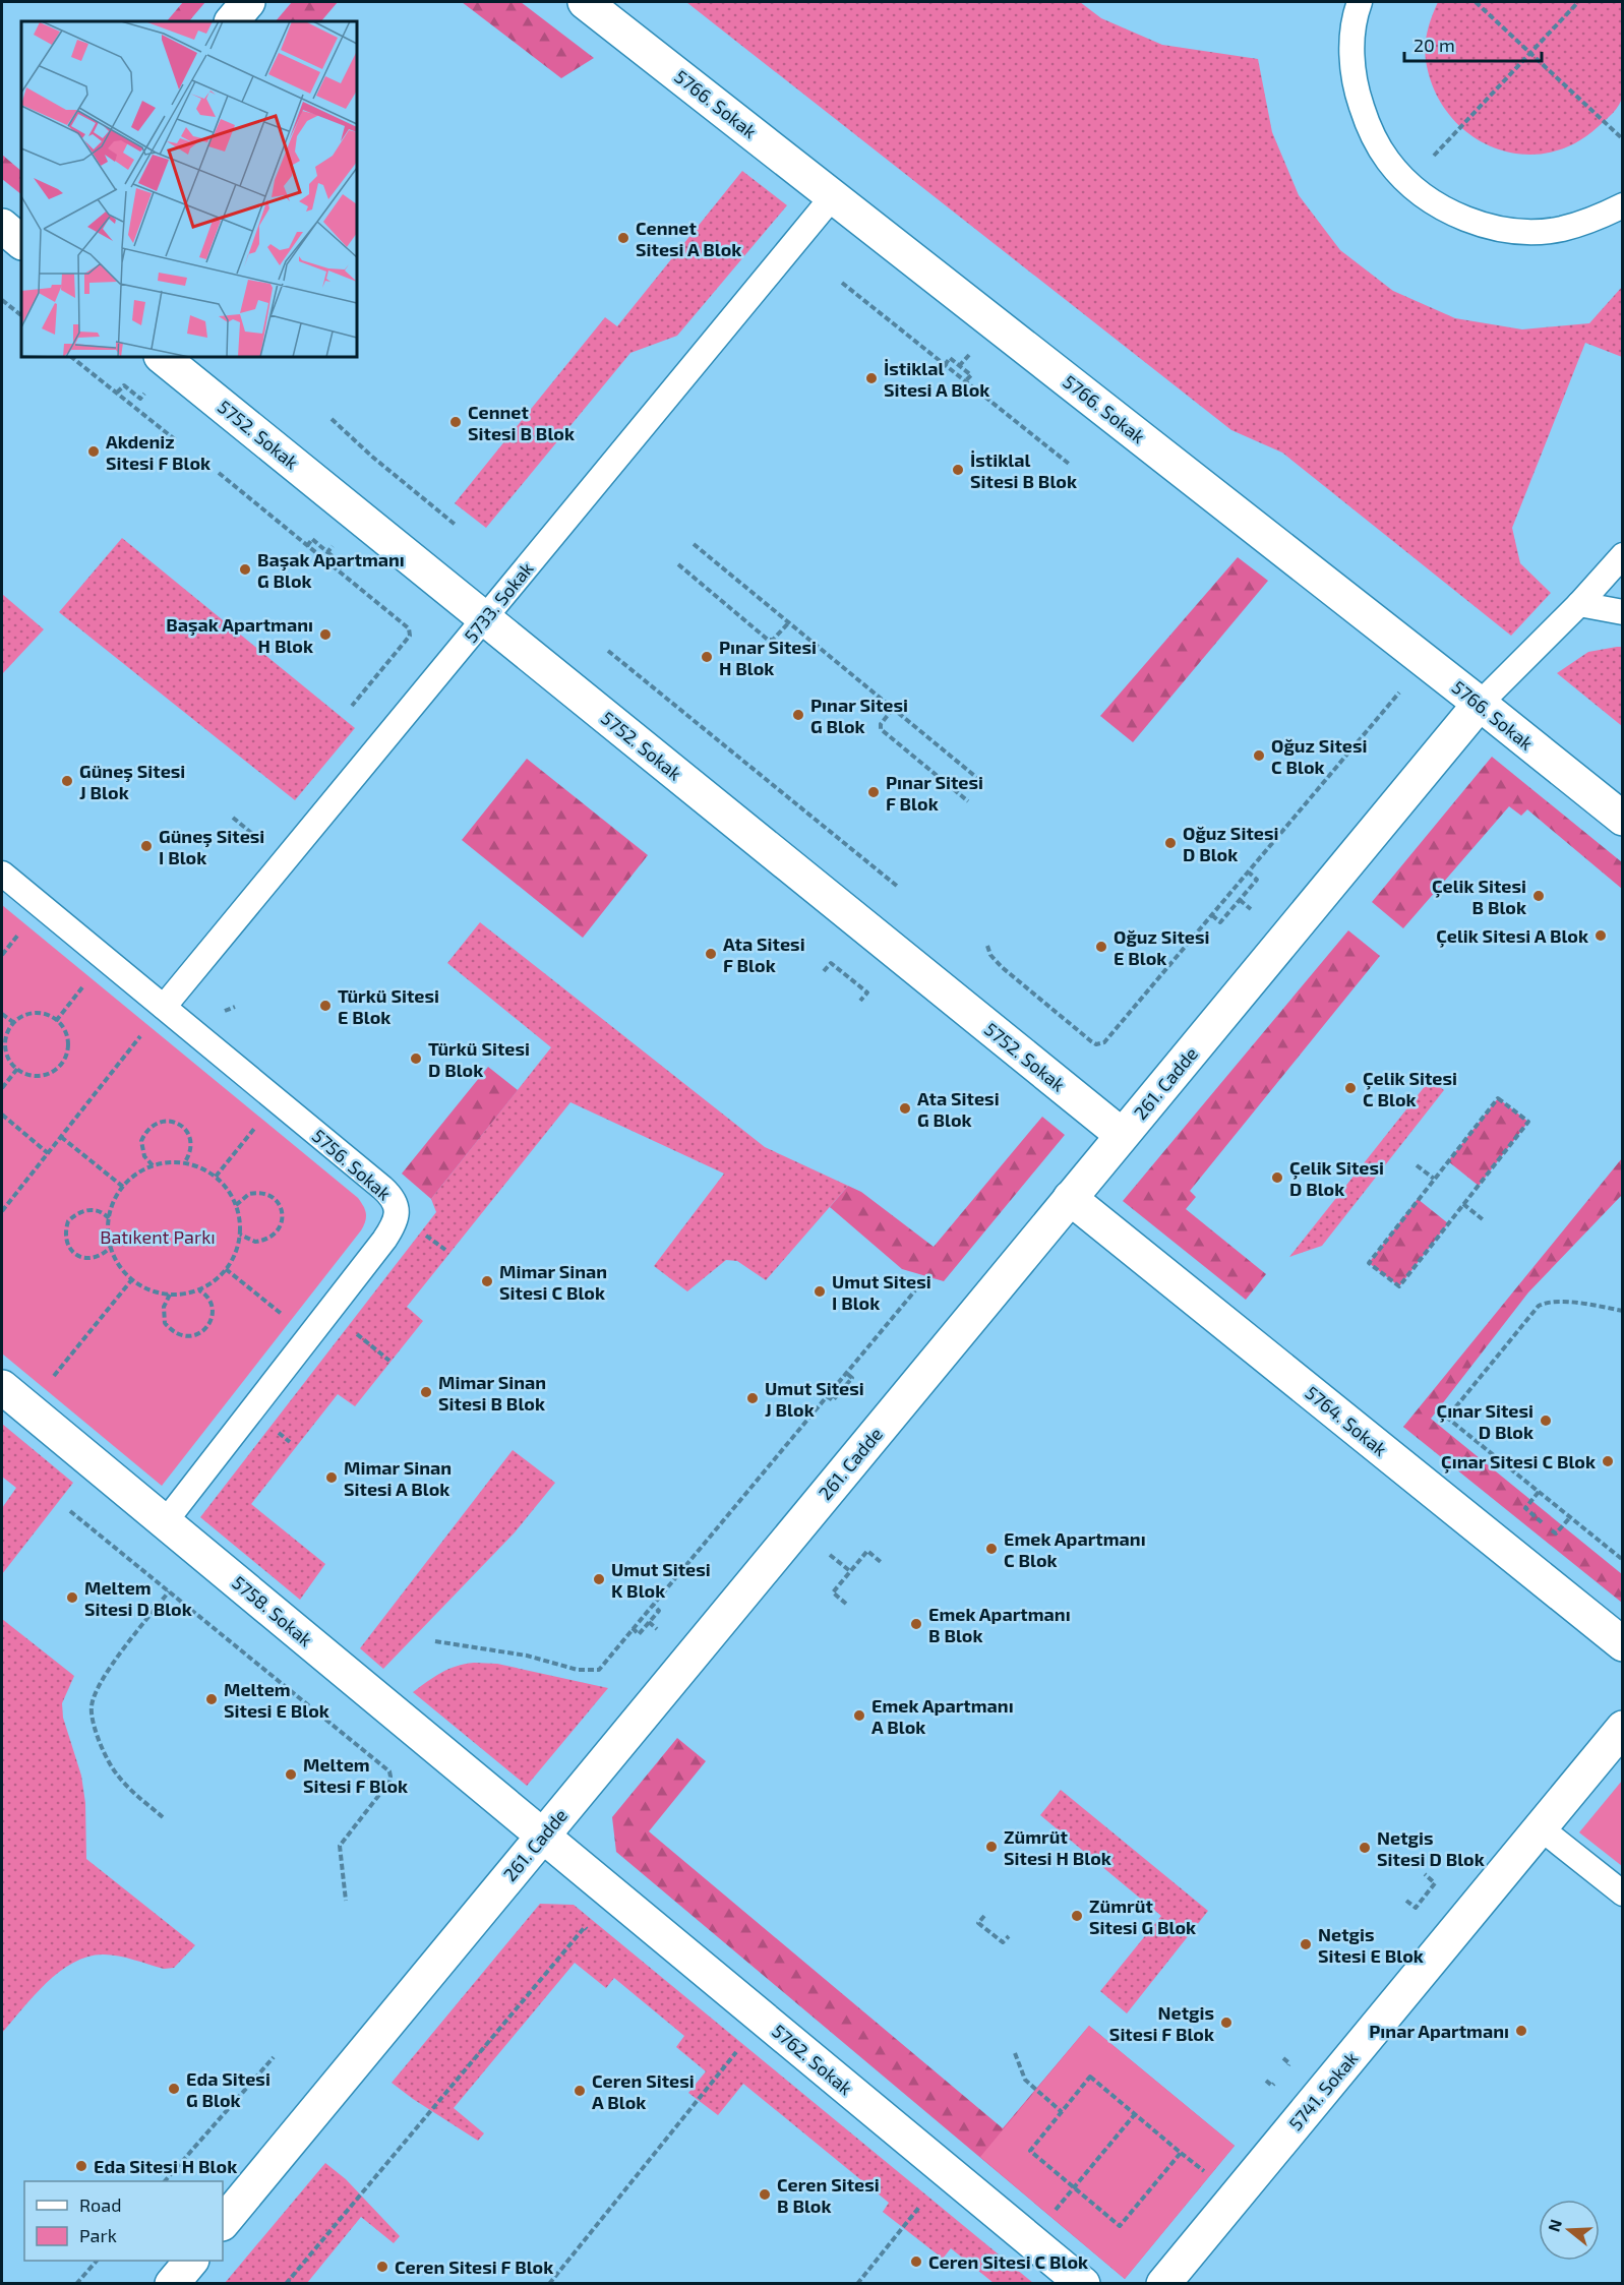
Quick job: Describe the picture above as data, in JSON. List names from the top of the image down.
{
  "streets": {
    "street": [
      "5766. Sokak",
      "5752. Sokak",
      "261. Cadde",
      "5764. Sokak",
      "5758. Sokak",
      "5762. Sokak",
      "5741. Sokak"
    ],
    "lane": ["5733. Sokak", "5756. Sokak"]
  },
  "crossings": [
    ["5766. Sokak", "5733. Sokak"],
    ["5766. Sokak", "261. Cadde"],
    ["5752. Sokak", "5733. Sokak"],
    ["5752. Sokak", "261. Cadde"],
    ["5733. Sokak", "5756. Sokak"],
    ["261. Cadde", "5764. Sokak"],
    ["261. Cadde", "5758. Sokak"],
    ["261. Cadde", "5762. Sokak"],
    ["5756. Sokak", "5758. Sokak"],
    ["5758. Sokak", "5762. Sokak"]
  ],
  "parks": ["Batıkent Parkı"],
  "places": [
    "Cennet Sitesi A Blok",
    "İstiklal Sitesi A Blok",
    "Cennet Sitesi B Blok",
    "Akdeniz Sitesi F Blok",
    "İstiklal Sitesi B Blok",
    "Başak Apartmanı G Blok",
    "Başak Apartmanı H Blok",
    "Pınar Sitesi H Blok",
    "Pınar Sitesi G Blok",
    "Oğuz Sitesi C Blok",
    "Güneş Sitesi J Blok",
    "Pınar Sitesi F Blok",
    "Oğuz Sitesi D Blok",
    "Güneş Sitesi I Blok",
    "Çelik Sitesi B Blok",
    "Çelik Sitesi A Blok",
    "Oğuz Sitesi E Blok",
    "Ata Sitesi F Blok",
    "Türkü Sitesi E Blok",
    "Türkü Sitesi D Blok",
    "Çelik Sitesi C Blok",
    "Ata Sitesi G Blok",
    "Çelik Sitesi D Blok",
    "Mimar Sinan Sitesi C Blok",
    "Umut Sitesi I Blok",
    "Mimar Sinan Sitesi B Blok",
    "Umut Sitesi J Blok",
    "Çınar Sitesi D Blok",
    "Çınar Sitesi C Blok",
    "Mimar Sinan Sitesi A Blok",
    "Emek Apartmanı C Blok",
    "Umut Sitesi K Blok",
    "Meltem Sitesi D Blok",
    "Emek Apartmanı B Blok",
    "Meltem Sitesi E Blok",
    "Emek Apartmanı A Blok",
    "Meltem Sitesi F Blok",
    "Zümrüt Sitesi H Blok",
    "Netgis Sitesi D Blok",
    "Zümrüt Sitesi G Blok",
    "Netgis Sitesi E Blok",
    "Netgis Sitesi F Blok",
    "Pınar Apartmanı",
    "Eda Sitesi G Blok",
    "Ceren Sitesi A Blok",
    "Eda Sitesi H Blok",
    "Ceren Sitesi B Blok",
    "Ceren Sitesi C Blok",
    "Ceren Sitesi F Blok"
  ],
  "legend": ["Road", "Park"],
  "scale_bar": "20 m",
  "north": "left"
}
